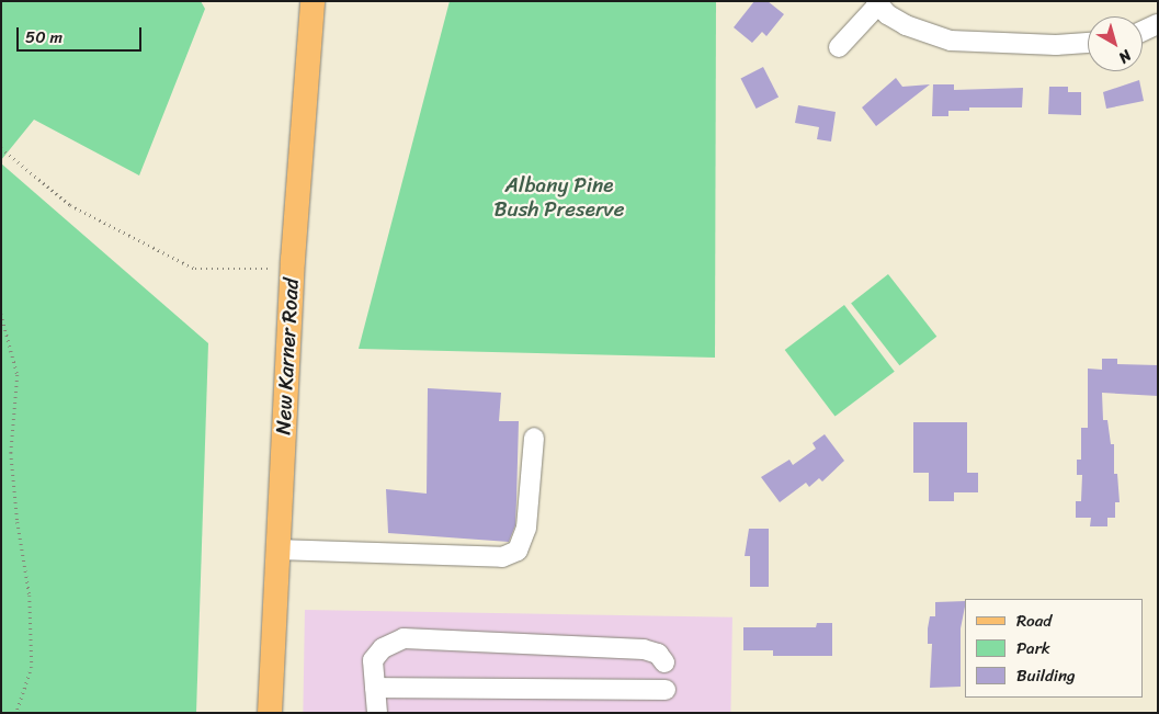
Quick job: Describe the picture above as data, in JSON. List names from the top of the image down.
{
  "streets": {
    "main road": ["New Karner Road"]
  },
  "parks": ["Albany Pine Bush Preserve"],
  "legend": ["Road", "Park", "Building"],
  "scale_bar": "50 m",
  "north": "bottom right"
}
